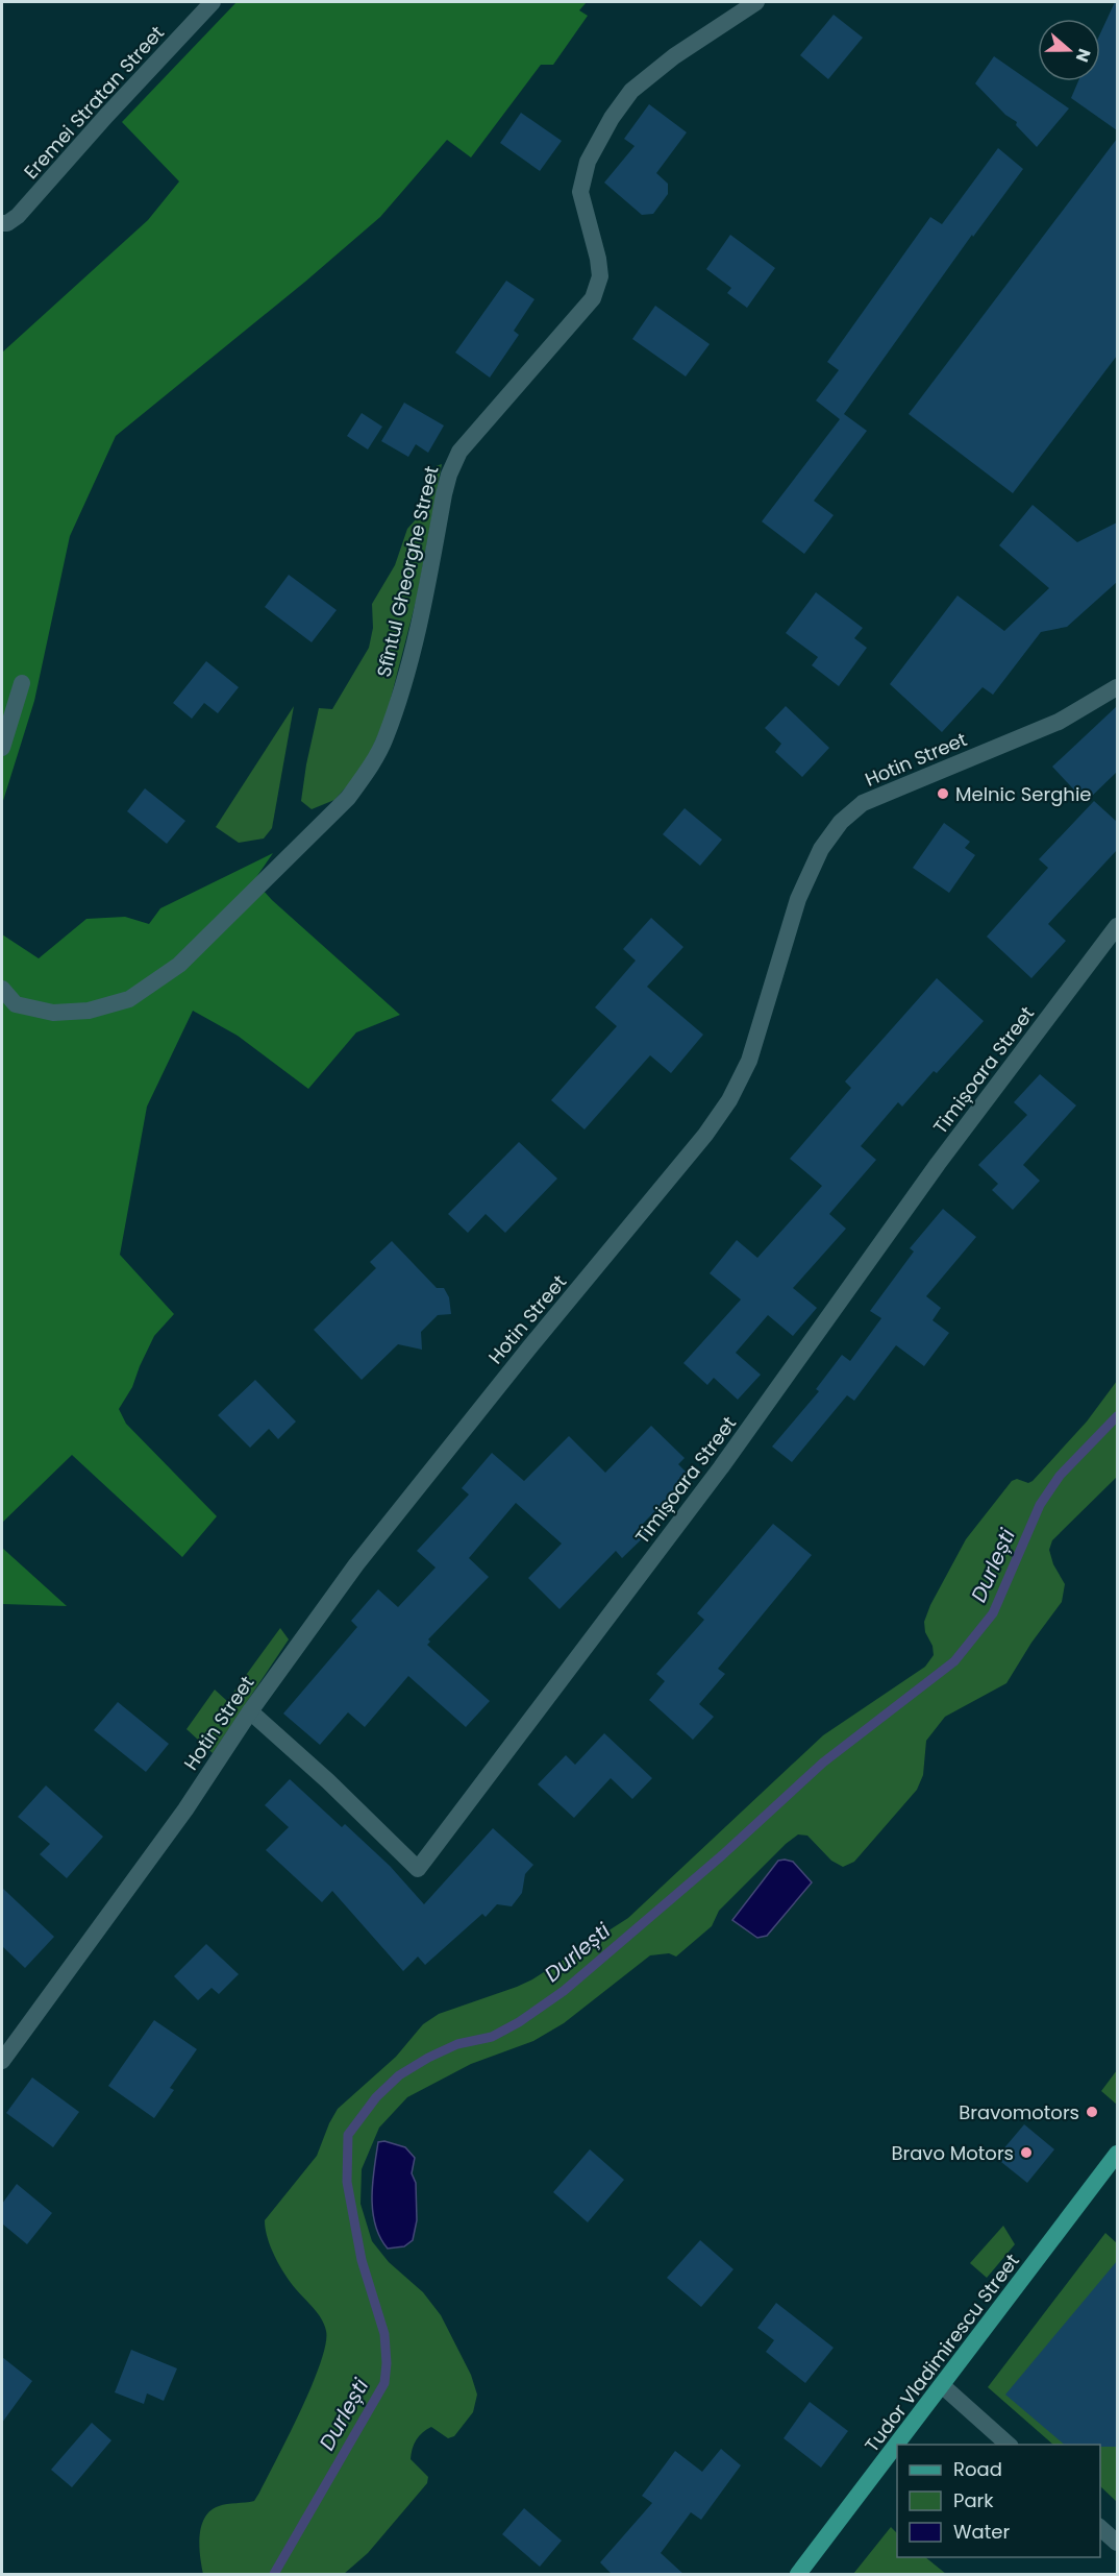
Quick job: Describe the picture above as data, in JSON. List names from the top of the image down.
{
  "streets": {
    "main road": ["Tudor Vladimirescu Street"],
    "street": [
      "Eremei Stratan Street",
      "Sfîntul Gheorghe Street",
      "Hotin Street",
      "Timișoara Street"
    ]
  },
  "crossings": [
    ["Hotin Street", "Timișoara Street"]
  ],
  "water": ["Durlești"],
  "places": ["Melnic Serghie", "Bravomotors", "Bravo Motors"],
  "legend": ["Road", "Park", "Water"],
  "north": "right"
}
